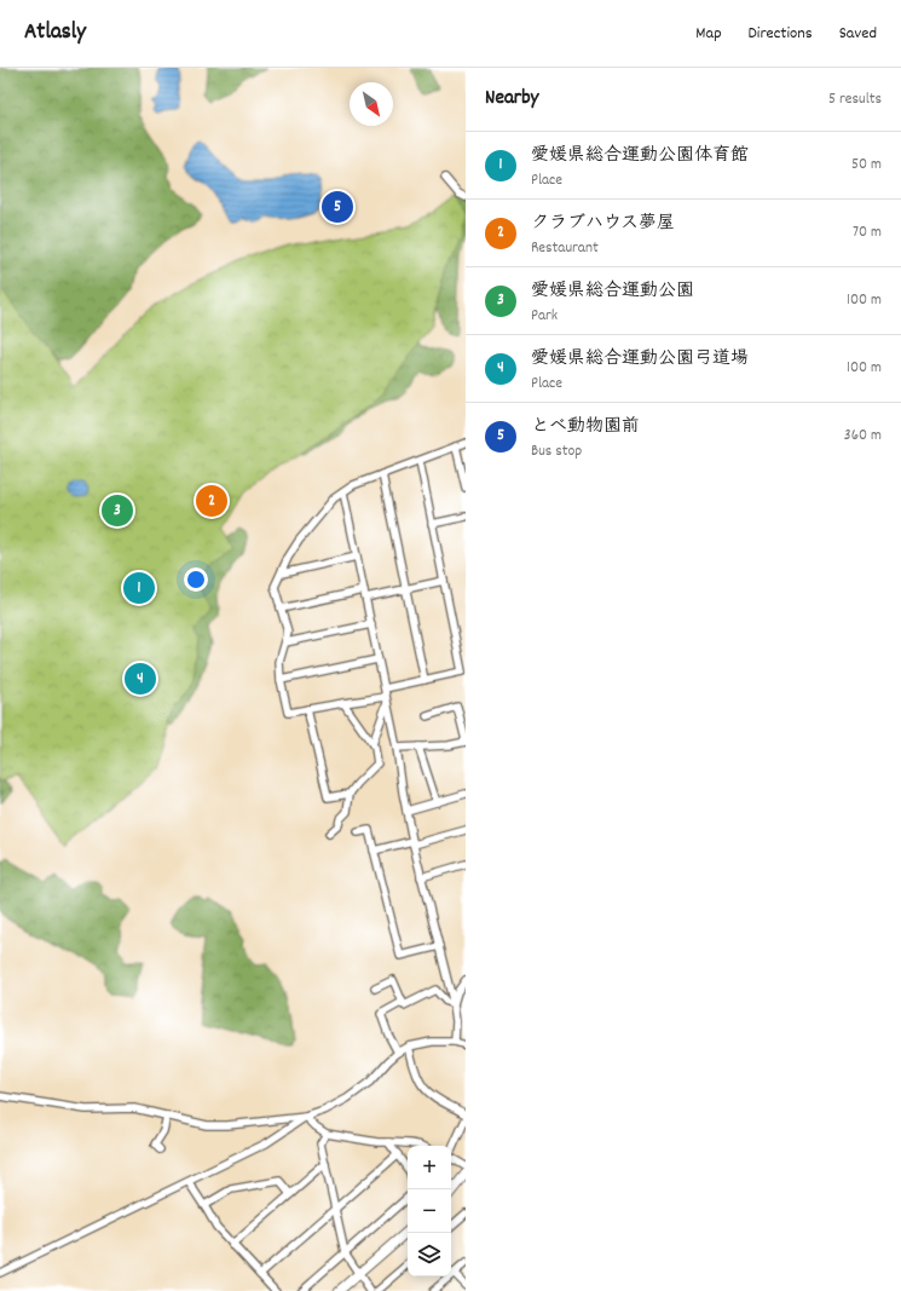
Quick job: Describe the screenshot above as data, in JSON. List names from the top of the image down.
{
  "north": "bottom right",
  "page": {
    "header": "Atlasly",
    "nav": ["Map", "Directions", "Saved"],
    "heading": ["Nearby", "5 results"],
    "list": [
      {
        "mark": "1",
        "name": "愛媛県総合運動公園体育館",
        "note": "Place",
        "value": "50 m"
      },
      {
        "mark": "2",
        "name": "クラブハウス夢屋",
        "note": "Restaurant",
        "value": "70 m"
      },
      {
        "mark": "3",
        "name": "愛媛県総合運動公園",
        "note": "Park",
        "value": "100 m"
      },
      {
        "mark": "4",
        "name": "愛媛県総合運動公園弓道場",
        "note": "Place",
        "value": "100 m"
      },
      {
        "mark": "5",
        "name": "とべ動物園前",
        "note": "Bus stop",
        "value": "360 m"
      }
    ],
    "pins": [
      "5",
      "2",
      "3",
      "1",
      "4"
    ],
    "map_buttons": ["+", "−"]
  }
}
